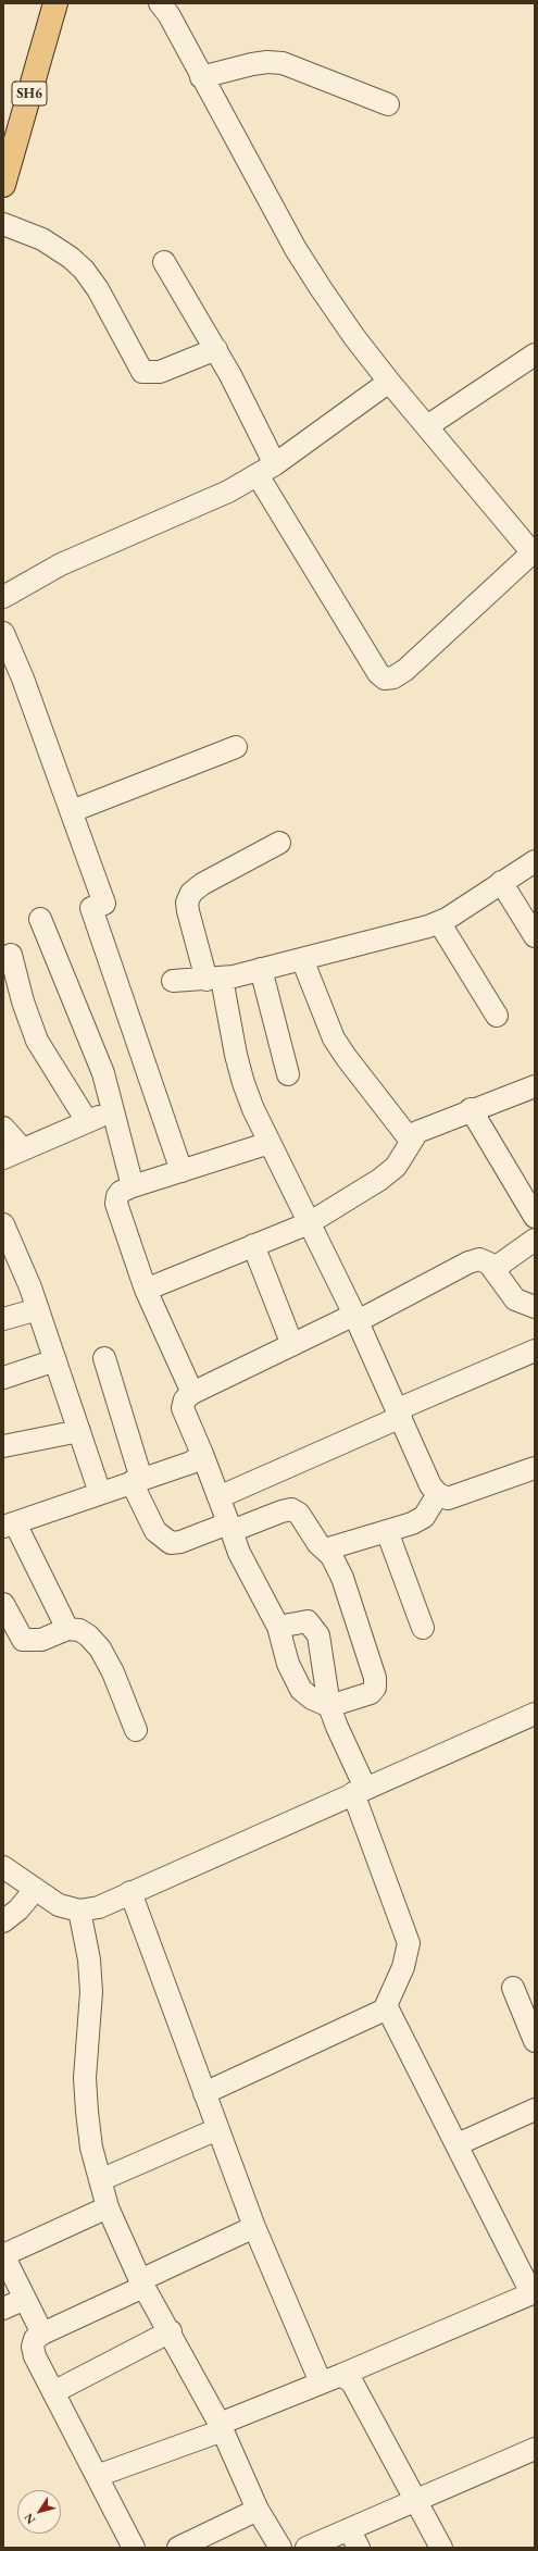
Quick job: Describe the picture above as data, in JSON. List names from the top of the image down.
{
  "streets": {
    "main road": ["SH6"]
  },
  "north": "bottom left"
}
